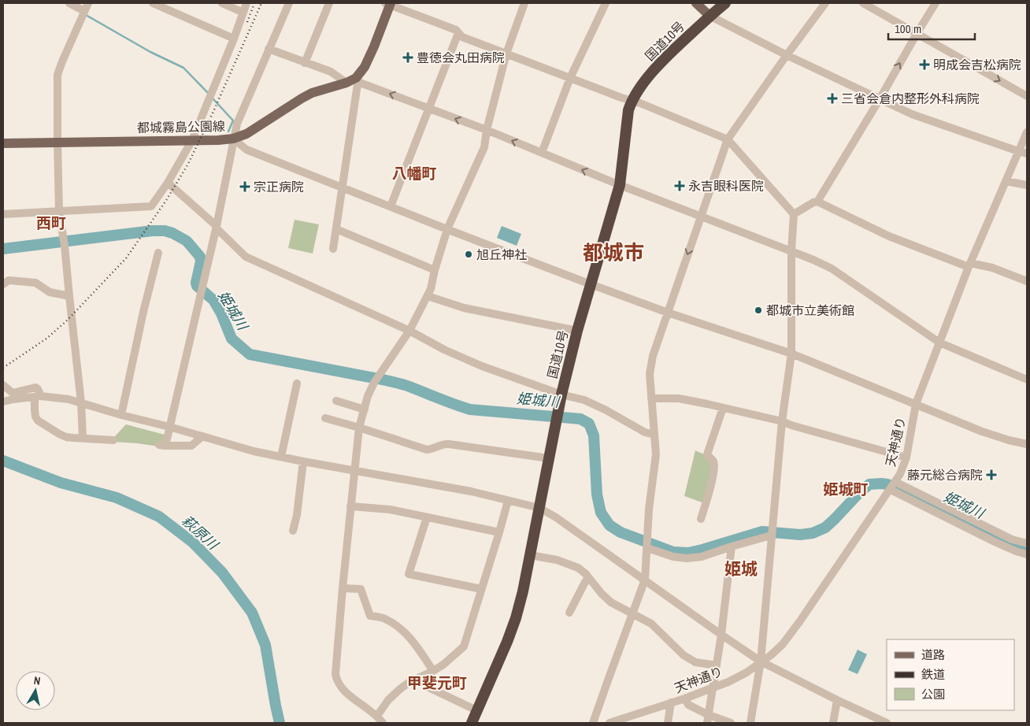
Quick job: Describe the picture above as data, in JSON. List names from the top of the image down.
{
  "streets": {
    "highway": ["国道10号"],
    "main road": ["都城霧島公園線"],
    "street": ["天神通り"]
  },
  "districts": [
    "八幡町",
    "西町",
    "都城市",
    "姫城町",
    "姫城",
    "甲斐元町"
  ],
  "water": ["姫城川", "萩原川"],
  "places": {
    "health": [
      "豊徳会丸田病院",
      "明成会吉松病院",
      "三省会倉内整形外科病院",
      "永吉眼科医院",
      "宗正病院",
      "藤元総合病院"
    ],
    "other": ["旭丘神社", "都城市立美術館"]
  },
  "legend": ["道路", "鉄道", "公園"],
  "scale_bar": "100 m",
  "north": "top"
}
